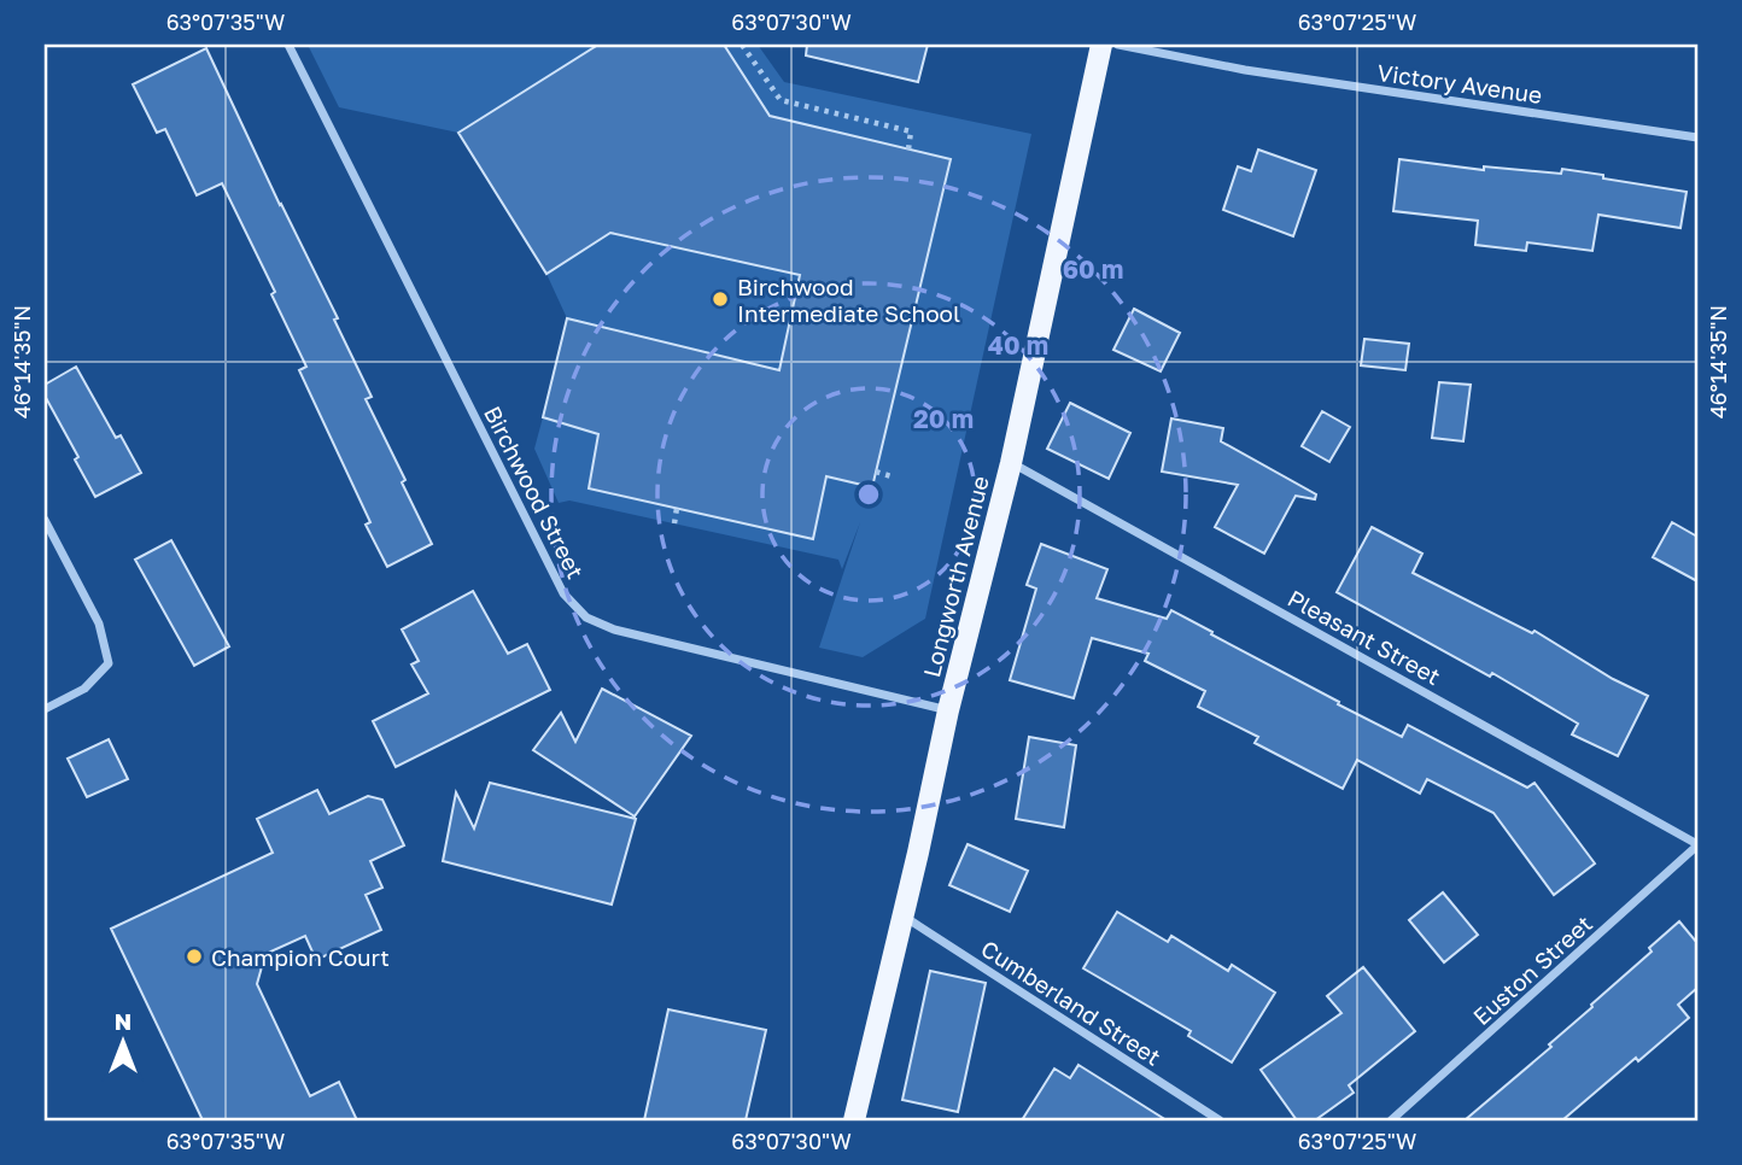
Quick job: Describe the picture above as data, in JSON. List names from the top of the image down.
{
  "streets": {
    "main road": ["Longworth Avenue"],
    "street": [
      "Victory Avenue",
      "Birchwood Street",
      "Pleasant Street",
      "Euston Street",
      "Cumberland Street"
    ]
  },
  "crossings": [
    ["Birchwood Street", "Longworth Avenue"],
    ["Longworth Avenue", "Pleasant Street"],
    ["Longworth Avenue", "Cumberland Street"],
    ["Pleasant Street", "Euston Street"]
  ],
  "places": ["Birchwood Intermediate School", "Champion Court"],
  "north": "top",
  "coordinates": [
    "63°07'35\"W",
    "63°07'30\"W",
    "63°07'25\"W",
    "46°14'35\"N"
  ],
  "rings": ["60 m", "40 m", "20 m"]
}
